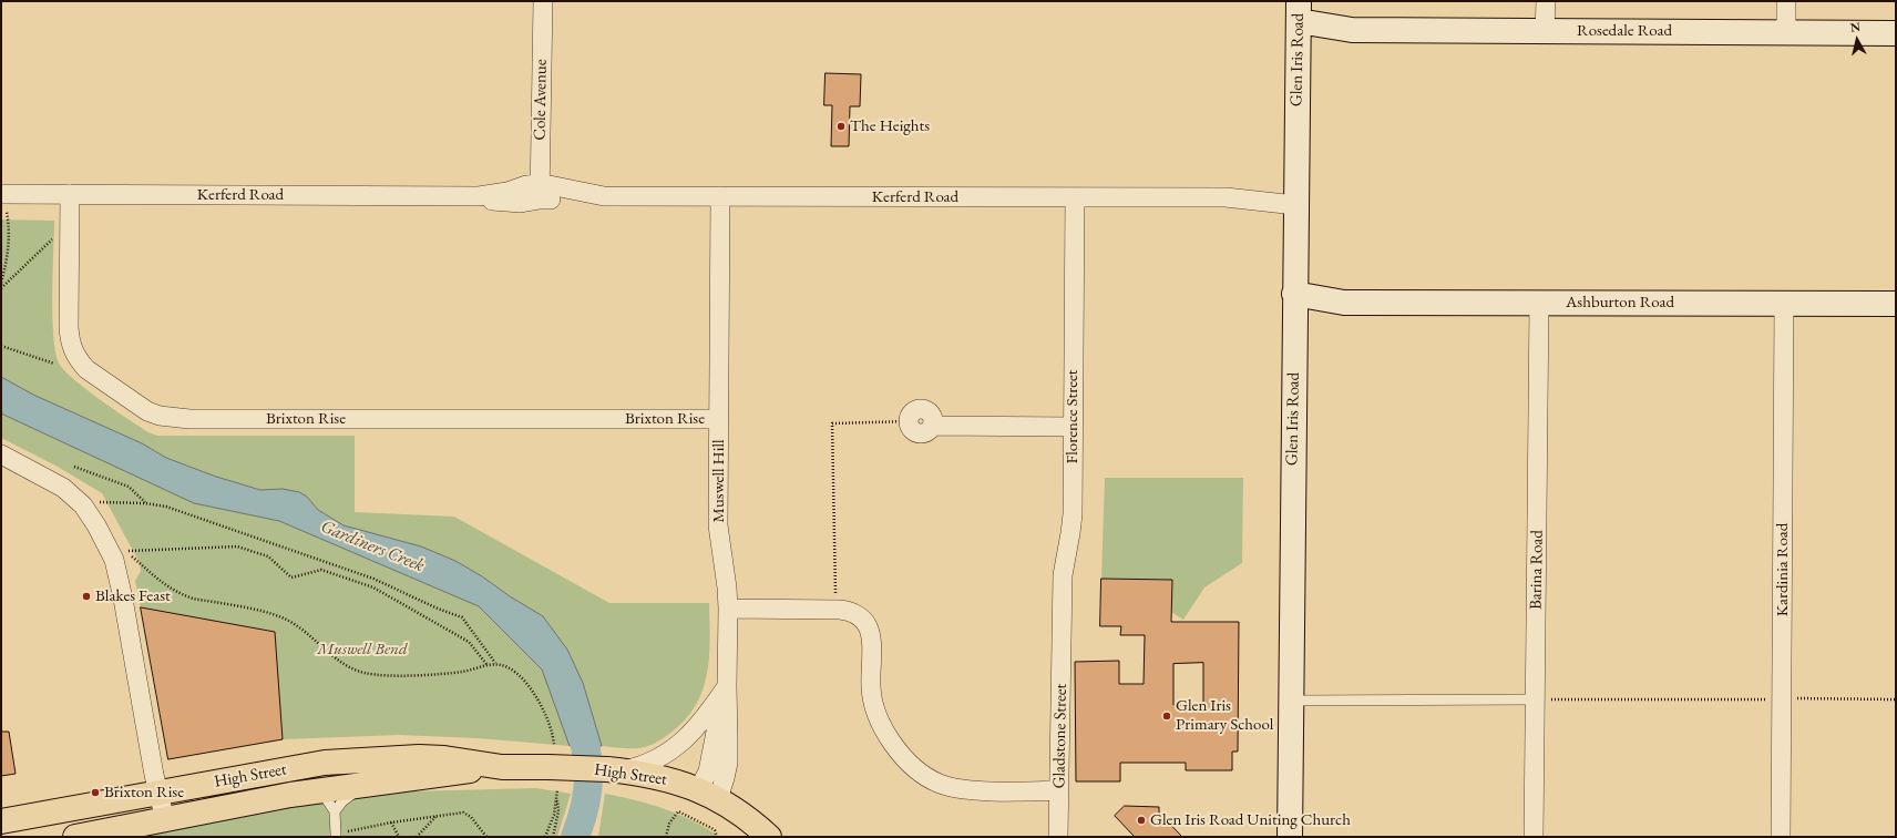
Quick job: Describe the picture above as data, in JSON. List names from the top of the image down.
{
  "streets": {
    "main road": ["High Street"],
    "street": [
      "Rosedale Road",
      "Glen Iris Road",
      "Cole Avenue",
      "Kerferd Road",
      "Ashburton Road",
      "Florence Street",
      "Brixton Rise",
      "Muswell Hill",
      "Barina Road",
      "Kardinia Road",
      "Gladstone Street"
    ]
  },
  "crossings": [
    ["Rosedale Road", "Glen Iris Road"],
    ["Glen Iris Road", "Kerferd Road"],
    ["Glen Iris Road", "Ashburton Road"],
    ["Cole Avenue", "Kerferd Road"],
    ["Kerferd Road", "Florence Street"],
    ["Kerferd Road", "Brixton Rise"],
    ["Kerferd Road", "Muswell Hill"],
    ["Ashburton Road", "Barina Road"],
    ["Ashburton Road", "Kardinia Road"],
    ["Florence Street", "Gladstone Street"],
    ["Brixton Rise", "Muswell Hill"],
    ["Muswell Hill", "High Street"]
  ],
  "water": ["Gardiners Creek"],
  "parks": ["Muswell Bend"],
  "places": [
    "The Heights",
    "Blakes Feast",
    "Glen Iris Primary School",
    "Brixton Rise",
    "Glen Iris Road Uniting Church"
  ],
  "north": "top"
}
